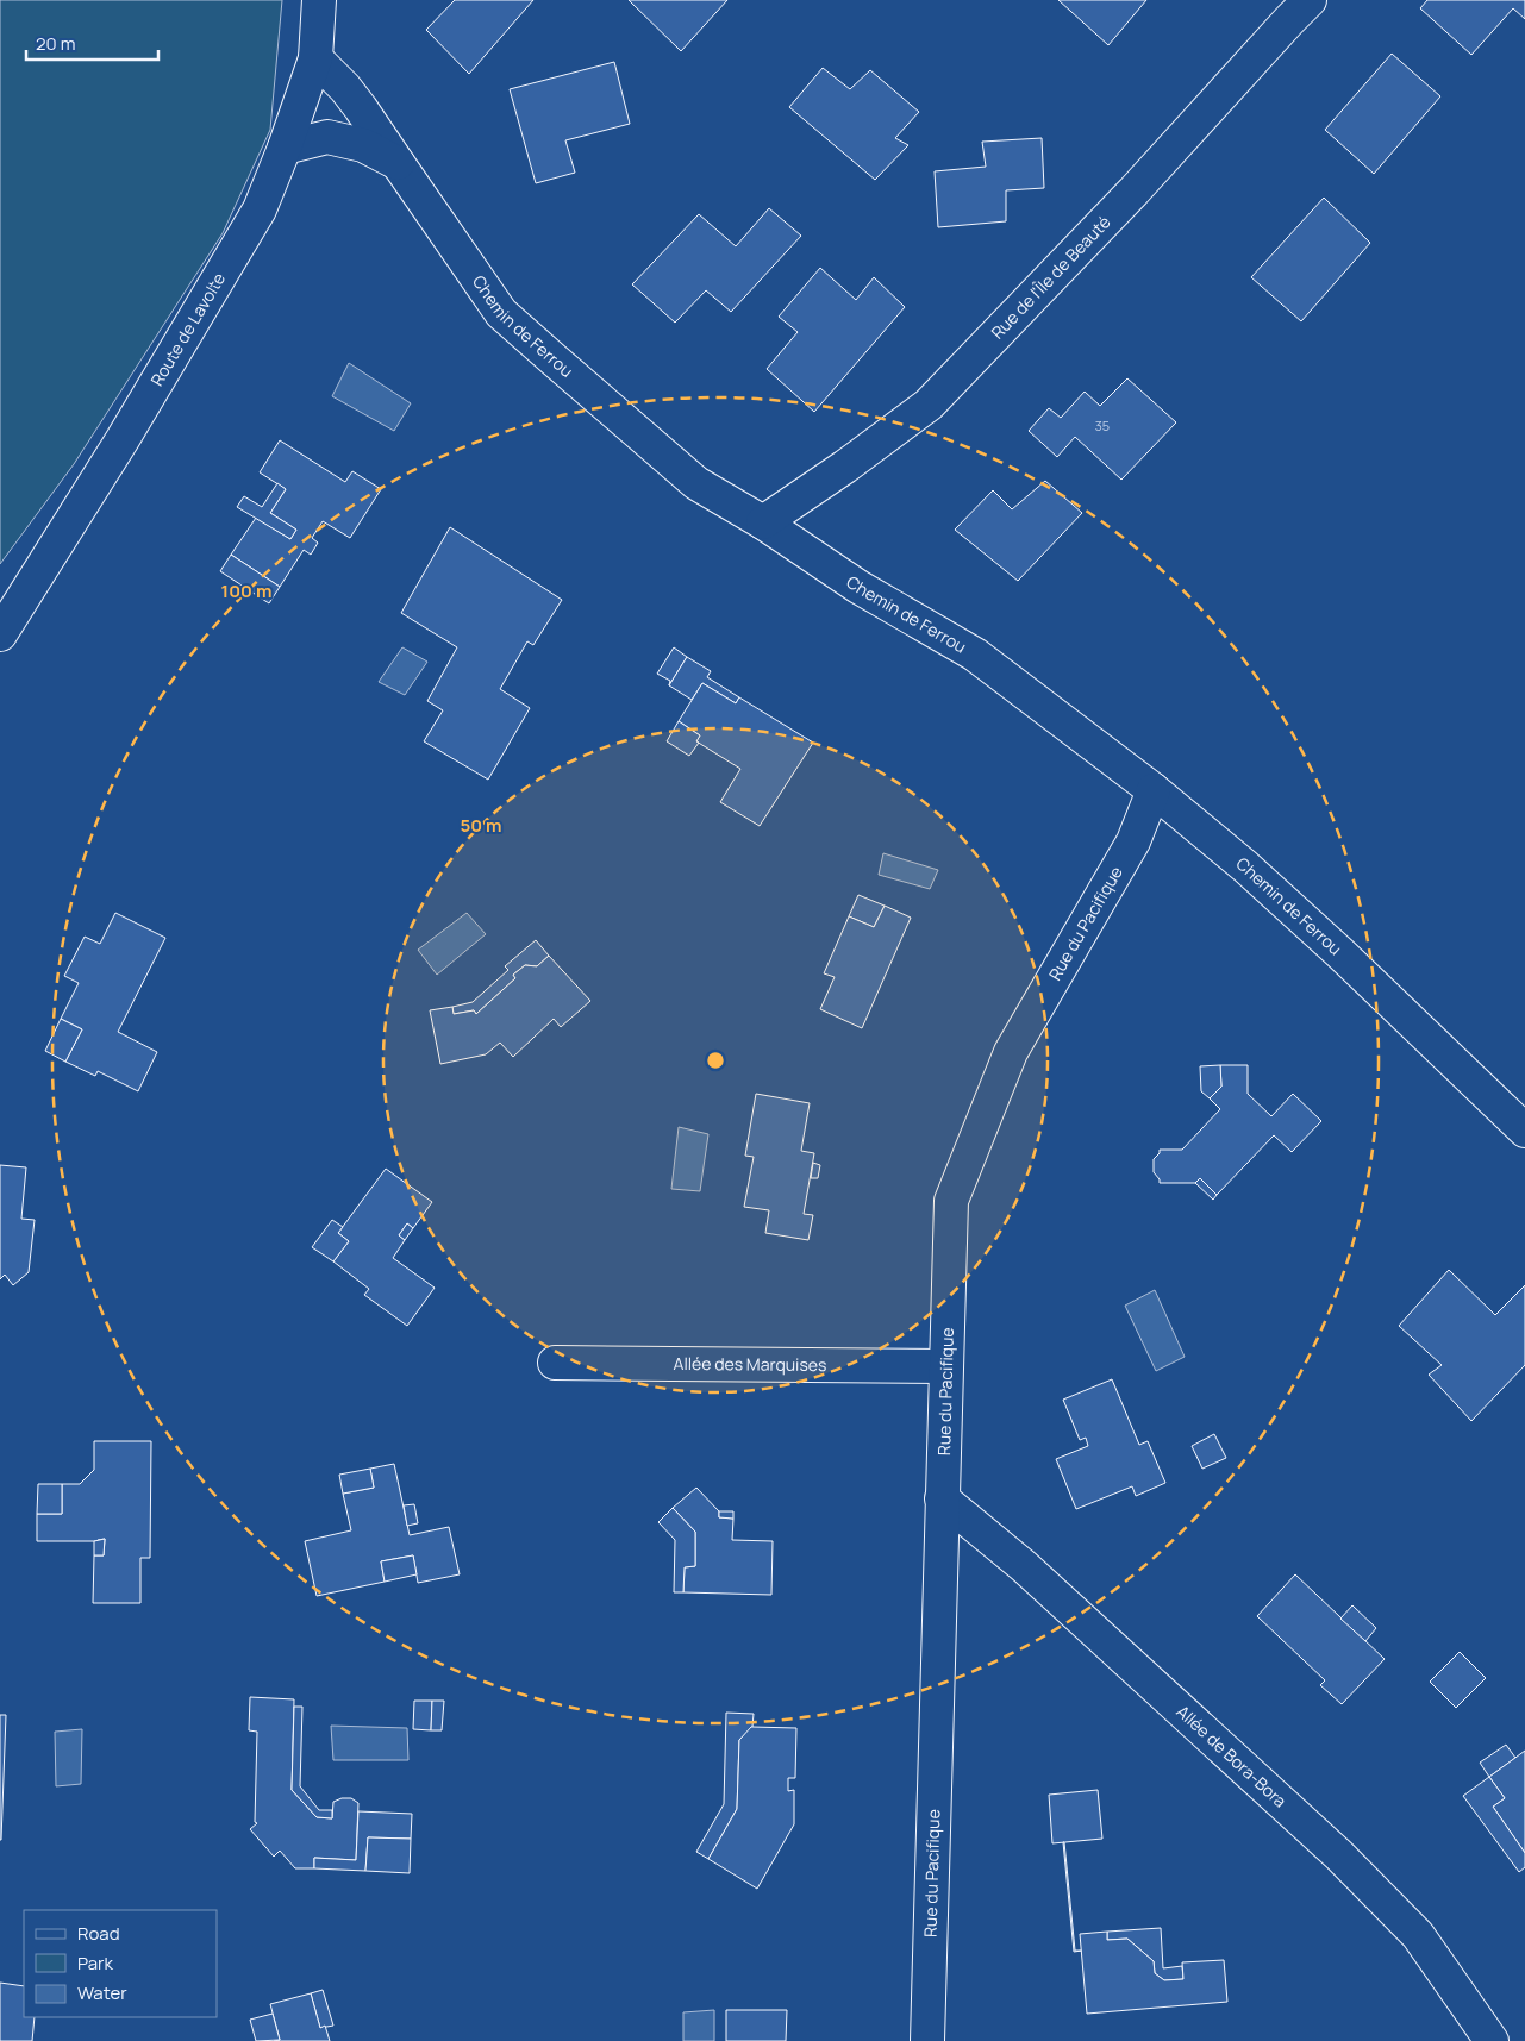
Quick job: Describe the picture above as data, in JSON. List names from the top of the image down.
{
  "streets": {
    "street": [
      "Rue de l'Île de Beauté",
      "Chemin de Ferrou",
      "Route de Lavolte",
      "Rue du Pacifique",
      "Allée des Marquises",
      "Allée de Bora-Bora"
    ]
  },
  "crossings": [
    ["Rue de l'Île de Beauté", "Chemin de Ferrou"],
    ["Chemin de Ferrou", "Route de Lavolte"],
    ["Chemin de Ferrou", "Rue du Pacifique"],
    ["Rue du Pacifique", "Allée des Marquises"],
    ["Rue du Pacifique", "Allée de Bora-Bora"]
  ],
  "house_numbers": ["35"],
  "legend": ["Road", "Park", "Water"],
  "scale_bar": "20 m",
  "rings": ["100 m", "50 m"]
}
